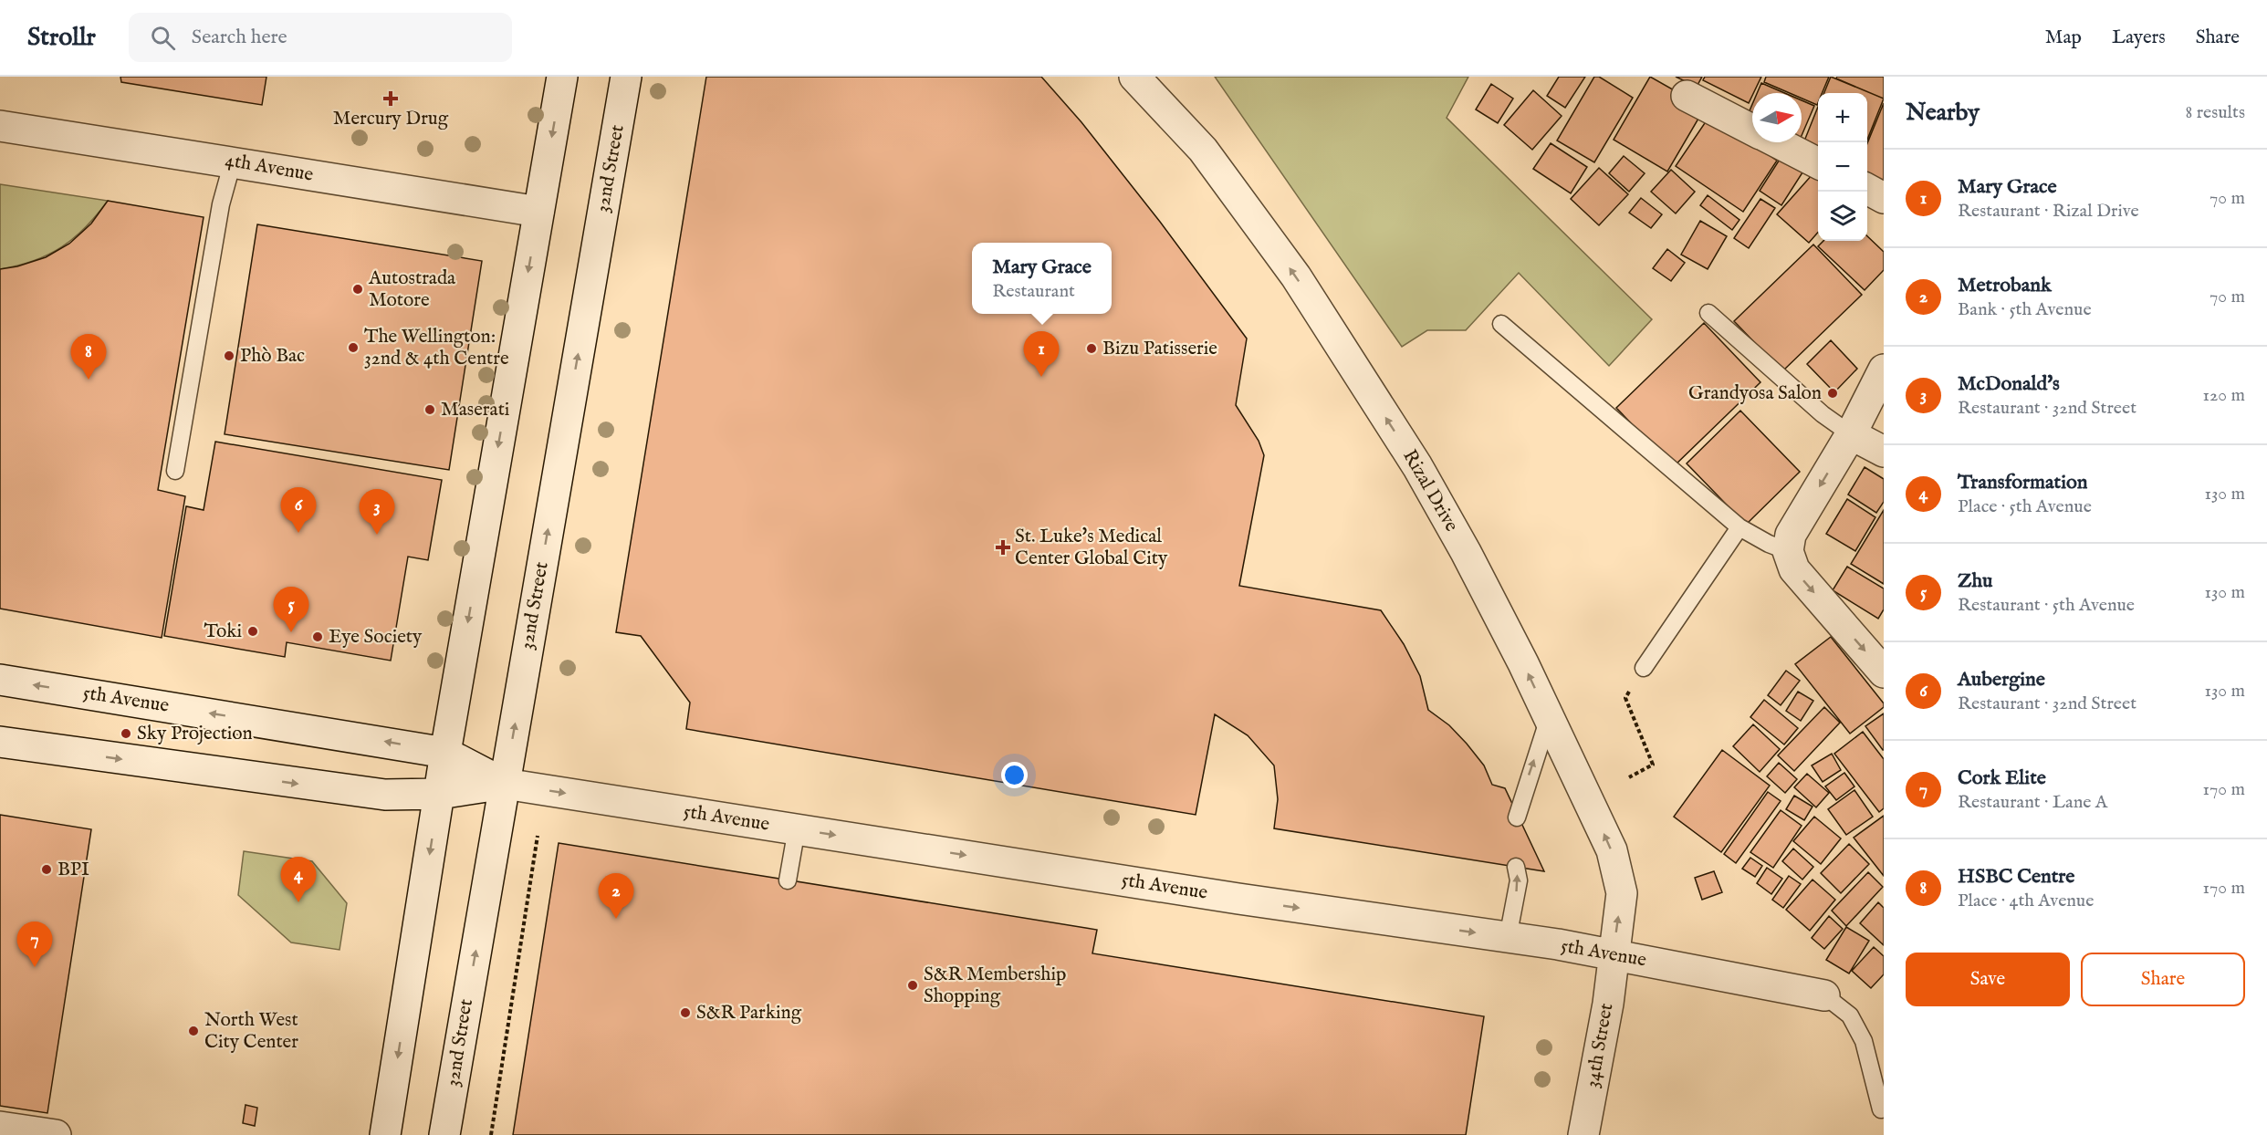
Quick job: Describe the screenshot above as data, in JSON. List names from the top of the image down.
{
  "streets": {
    "street": [
      "4th Avenue",
      "32nd Street",
      "Rizal Drive",
      "5th Avenue",
      "34th Street"
    ]
  },
  "crossings": [
    ["32nd Street", "5th Avenue"],
    ["Rizal Drive", "5th Avenue"],
    ["Rizal Drive", "34th Street"],
    ["5th Avenue", "34th Street"]
  ],
  "one_way": ["Rizal Drive"],
  "places": {
    "health": ["Mercury Drug", "St. Luke's Medical Center Global City"],
    "other": [
      "Autostrada Motore",
      "The Wellington: 32nd & 4th Centre",
      "Bizu Patisserie",
      "Phò Bac",
      "Grandyosa Salon",
      "Maserati",
      "Toki",
      "Eye Society",
      "Sky Projection",
      "BPI",
      "S&R Membership Shopping",
      "S&R Parking",
      "North West City Center"
    ]
  },
  "north": "right",
  "page": {
    "header": "Strollr",
    "search": "Search here",
    "nav": ["Map", "Layers", "Share"],
    "heading": ["Nearby", "8 results"],
    "map_buttons": ["+", "−"],
    "list": [
      {
        "mark": "1",
        "name": "Mary Grace",
        "note": "Restaurant · Rizal Drive",
        "value": "70 m"
      },
      {
        "mark": "2",
        "name": "Metrobank",
        "note": "Bank · 5th Avenue",
        "value": "70 m"
      },
      {
        "mark": "3",
        "name": "McDonald's",
        "note": "Restaurant · 32nd Street",
        "value": "120 m"
      },
      {
        "mark": "4",
        "name": "Transformation",
        "note": "Place · 5th Avenue",
        "value": "130 m"
      },
      {
        "mark": "5",
        "name": "Zhu",
        "note": "Restaurant · 5th Avenue",
        "value": "130 m"
      },
      {
        "mark": "6",
        "name": "Aubergine",
        "note": "Restaurant · 32nd Street",
        "value": "130 m"
      },
      {
        "mark": "7",
        "name": "Cork Elite",
        "note": "Restaurant · Lane A",
        "value": "170 m"
      },
      {
        "mark": "8",
        "name": "HSBC Centre",
        "note": "Place · 4th Avenue",
        "value": "170 m"
      }
    ],
    "popup": ["Mary Grace", "Restaurant"],
    "pins": [
      "1",
      "8",
      "6",
      "3",
      "5",
      "4",
      "2",
      "7"
    ],
    "buttons": ["Save", "Share"]
  }
}
